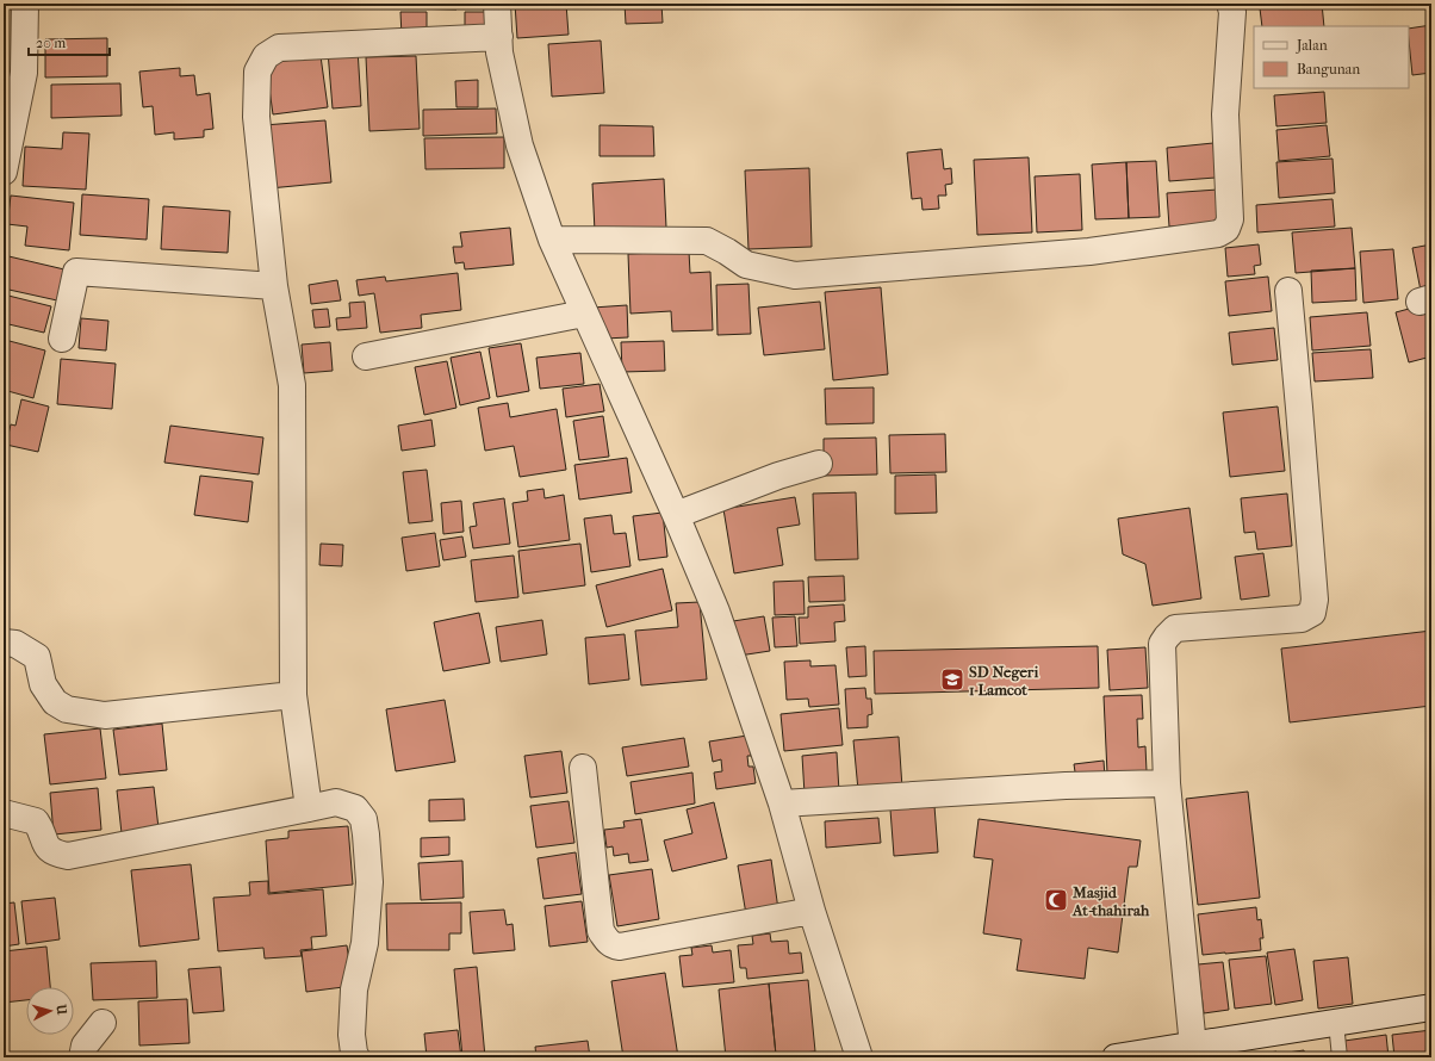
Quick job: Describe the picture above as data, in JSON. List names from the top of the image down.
{
  "places": {
    "school or university": ["SD Negeri 1 Lamcot"],
    "mosque": ["Masjid At-thahirah"]
  },
  "legend": ["Jalan", "Bangunan"],
  "scale_bar": "20 m",
  "north": "right"
}
